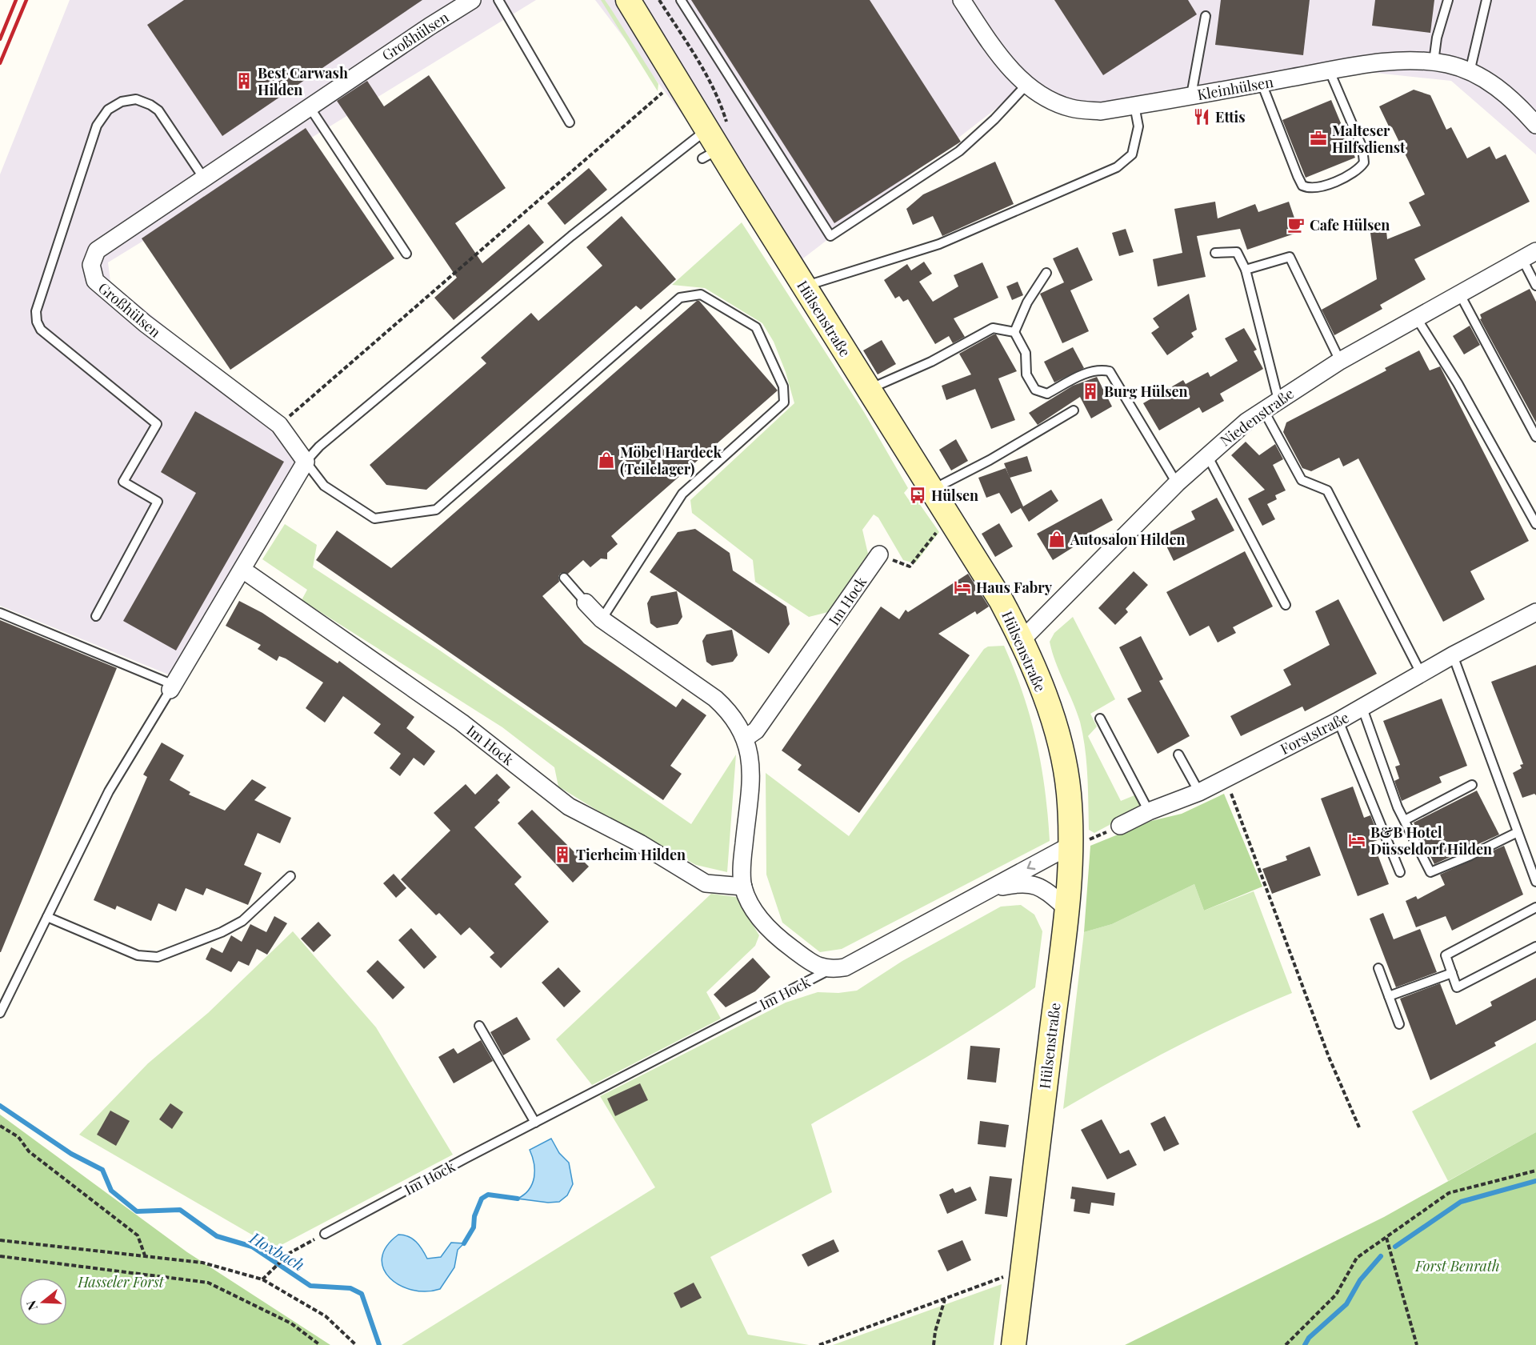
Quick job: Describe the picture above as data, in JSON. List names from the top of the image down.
{
  "streets": {
    "main road": ["Hülsenstraße"],
    "street": [
      "Großhülsen",
      "Kleinhülsen",
      "Niedenstraße",
      "Im Hock",
      "Forststraße"
    ]
  },
  "crossings": [
    ["Hülsenstraße", "Niedenstraße"],
    ["Hülsenstraße", "Im Hock"]
  ],
  "water": ["Hoxbach"],
  "parks": ["Forst Benrath", "Hasseler Forst"],
  "places": {
    "building": ["Best Carwash Hilden", "Burg Hülsen", "Tierheim Hilden"],
    "restaurant": ["Ettis"],
    "office": ["Malteser Hilfsdienst"],
    "cafe": ["Cafe Hülsen"],
    "shop": ["Möbel Hardeck (Teilelager)", "Autosalon Hilden"],
    "bus stop": ["Hülsen"],
    "hotel": ["Haus Fabry", "B&B Hotel Düsseldorf Hilden"]
  },
  "north": "left"
}
